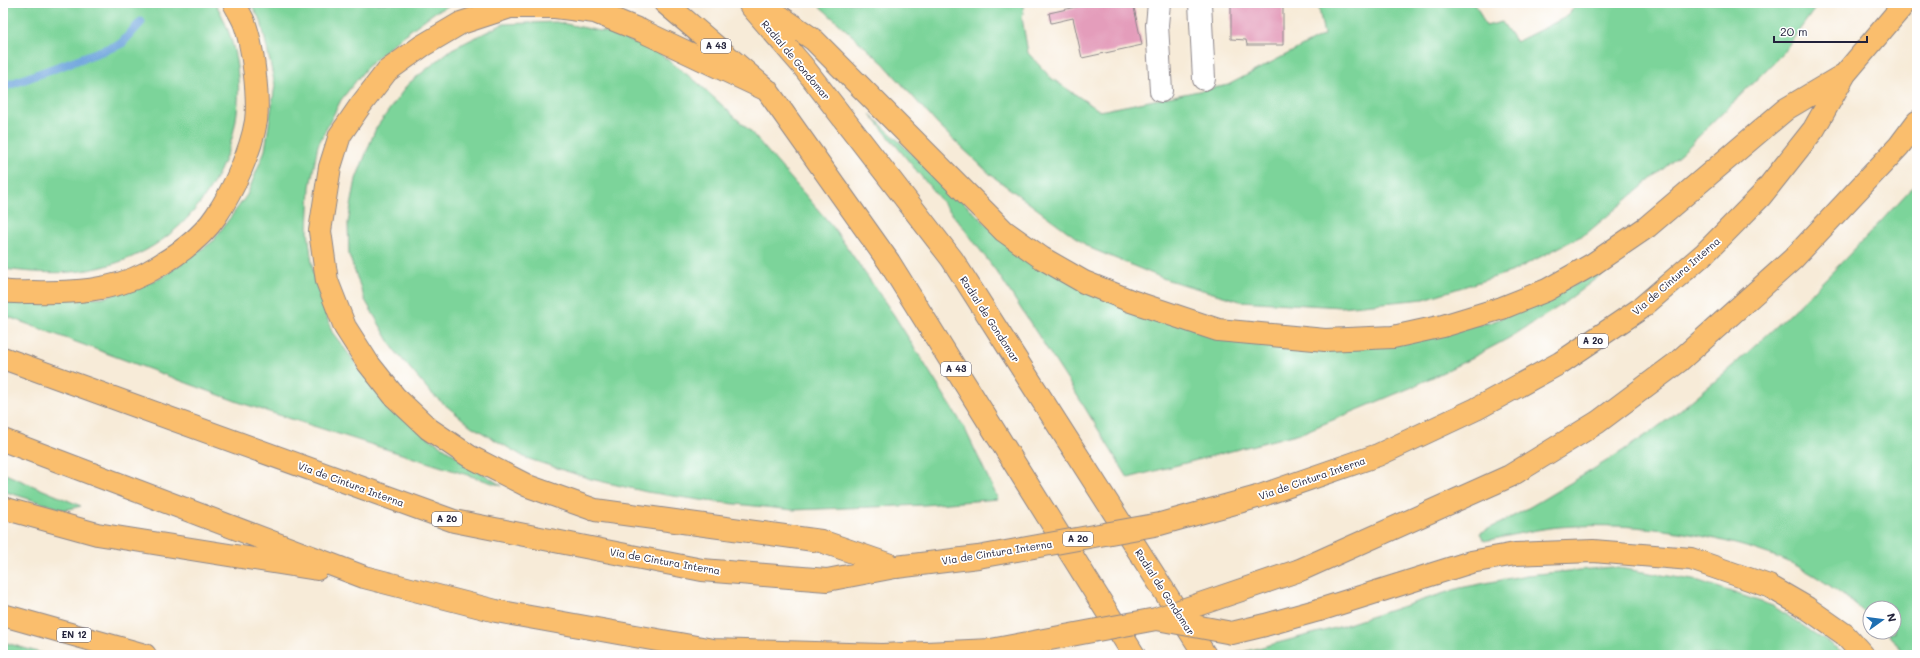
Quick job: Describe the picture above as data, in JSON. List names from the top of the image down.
{
  "streets": {
    "main road": [
      "A 43",
      "Radial de Gondomar",
      "Via de Cintura Interna",
      "A 20",
      "EN 12"
    ]
  },
  "scale_bar": "20 m",
  "north": "right"
}
